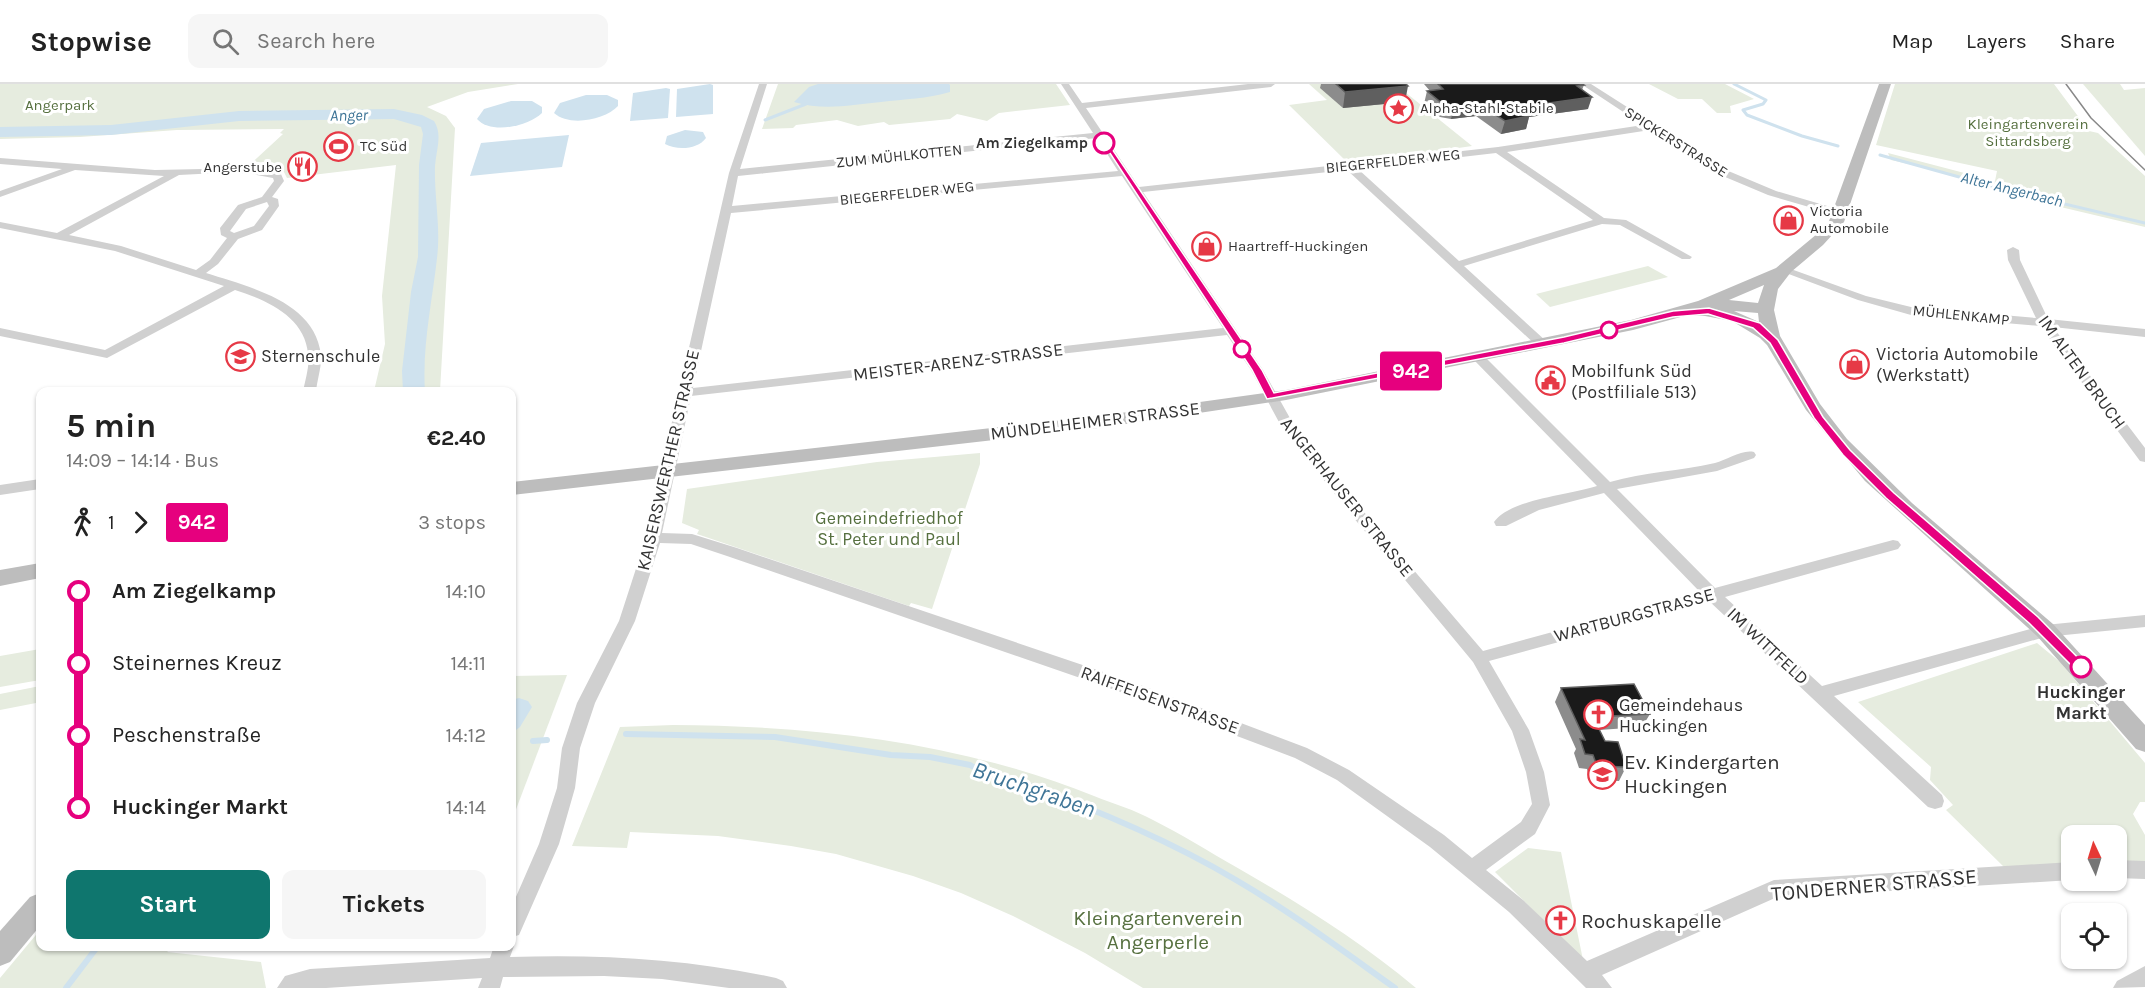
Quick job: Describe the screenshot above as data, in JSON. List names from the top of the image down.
{
  "streets": {
    "main road": ["MÜNDELHEIMER STRASSE"],
    "street": [
      "SPICKERSTRASSE",
      "ZUM MÜHLKOTTEN",
      "BIEGERFELDER WEG",
      "MÜHLENKAMP",
      "MEISTER-ARENZ-STRASSE",
      "IM ALTEN BRUCH",
      "KAISERSWERTHER STRASSE",
      "ANGERHAUSER STRASSE",
      "WARTBURGSTRASSE",
      "IM WITTFELD",
      "RAIFFEISENSTRASSE",
      "TONDERNER STRASSE"
    ]
  },
  "crossings": [
    ["SPICKERSTRASSE", "BIEGERFELDER WEG"],
    ["ZUM MÜHLKOTTEN", "KAISERSWERTHER STRASSE"],
    ["ZUM MÜHLKOTTEN", "ANGERHAUSER STRASSE"],
    ["BIEGERFELDER WEG", "KAISERSWERTHER STRASSE"],
    ["BIEGERFELDER WEG", "ANGERHAUSER STRASSE"],
    ["MÜHLENKAMP", "IM ALTEN BRUCH"],
    ["MÜHLENKAMP", "MÜNDELHEIMER STRASSE"],
    ["MEISTER-ARENZ-STRASSE", "KAISERSWERTHER STRASSE"],
    ["MEISTER-ARENZ-STRASSE", "ANGERHAUSER STRASSE"],
    ["MÜNDELHEIMER STRASSE", "KAISERSWERTHER STRASSE"],
    ["MÜNDELHEIMER STRASSE", "ANGERHAUSER STRASSE"],
    ["MÜNDELHEIMER STRASSE", "IM WITTFELD"],
    ["KAISERSWERTHER STRASSE", "RAIFFEISENSTRASSE"],
    ["ANGERHAUSER STRASSE", "WARTBURGSTRASSE"],
    ["ANGERHAUSER STRASSE", "RAIFFEISENSTRASSE"],
    ["WARTBURGSTRASSE", "IM WITTFELD"],
    ["RAIFFEISENSTRASSE", "TONDERNER STRASSE"]
  ],
  "water": ["Anger", "Alter Angerbach", "Bruchgraben"],
  "parks": [
    "Angerpark",
    "Kleingartenverein Sittardsberg",
    "Gemeindefriedhof St. Peter und Paul",
    "Kleingartenverein Angerperle"
  ],
  "places": {
    "place": ["Alpha-Stahl-Stabile"],
    "other": ["Am Ziegelkamp", "Huckinger Markt"],
    "sports": ["TC Süd"],
    "restaurant": ["Angerstube"],
    "shop": ["Victoria Automobile", "Haartreff-Huckingen", "Victoria Automobile (Werkstatt)"],
    "school or university": ["Sternenschule", "Ev. Kindergarten Huckingen"],
    "public building": ["Mobilfunk Süd (Postfiliale 513)"],
    "church": ["Gemeindehaus Huckingen", "Rochuskapelle"]
  },
  "lines": ["bus line 942"],
  "north": "top",
  "page": {
    "header": "Stopwise",
    "search": "Search here",
    "nav": ["Map", "Layers", "Share"],
    "on_map": "942",
    "heading": ["5 min", "14:09 – 14:14 · Bus", "€2.40"],
    "legs": ["1", "942", "3 stops"],
    "list": [
      {
        "name": "Am Ziegelkamp",
        "value": "14:10"
      },
      {
        "name": "Steinernes Kreuz",
        "value": "14:11"
      },
      {
        "name": "Peschenstraße",
        "value": "14:12"
      },
      {
        "name": "Huckinger Markt",
        "value": "14:14"
      }
    ],
    "buttons": ["Start", "Tickets"]
  }
}
